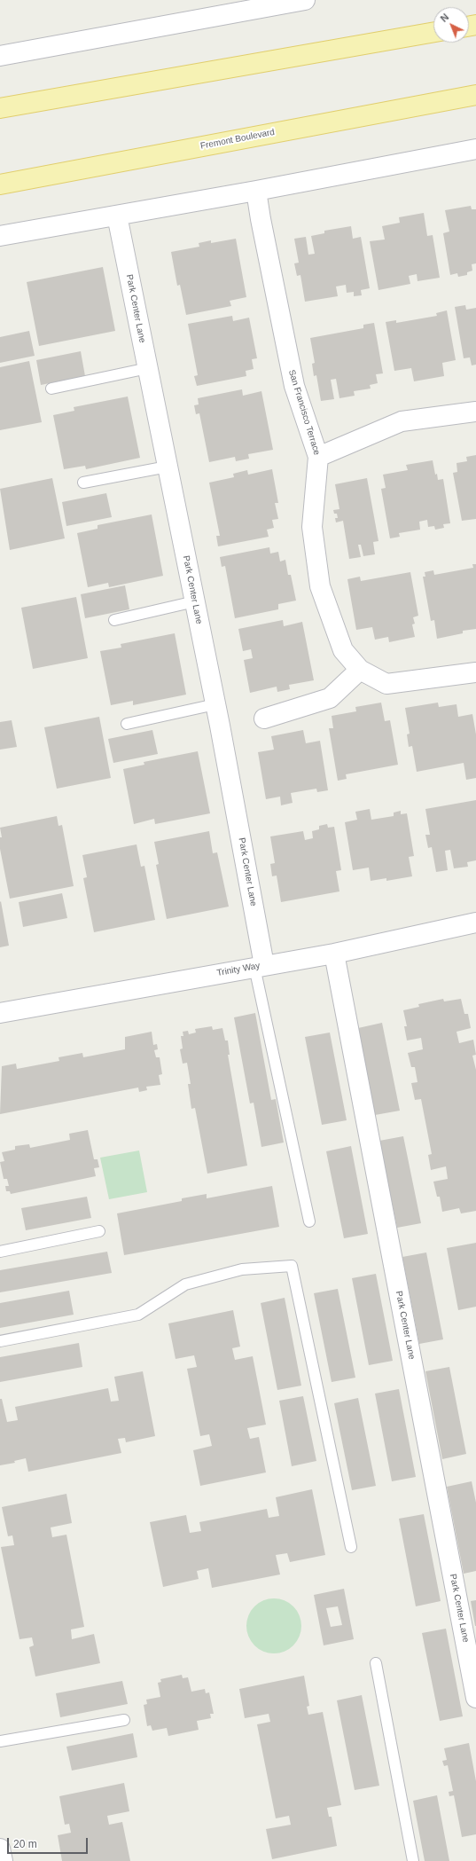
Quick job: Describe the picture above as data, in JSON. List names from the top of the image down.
{
  "streets": {
    "main road": ["Fremont Boulevard"],
    "street": ["Park Center Lane", "San Francisco Terrace", "Trinity Way"]
  },
  "crossings": [
    ["Park Center Lane", "Trinity Way"]
  ],
  "scale_bar": "20 m",
  "north": "top left"
}
